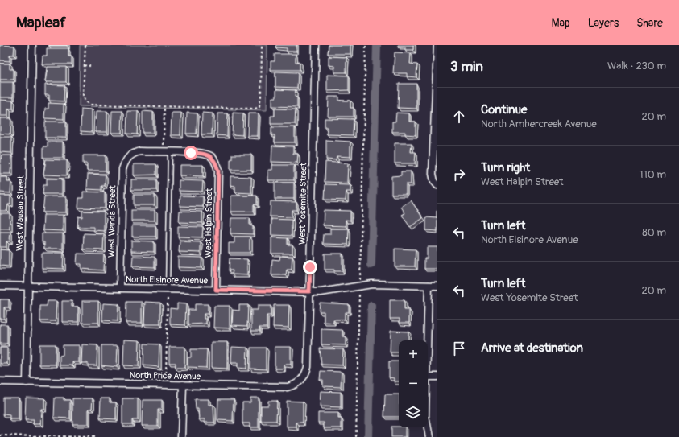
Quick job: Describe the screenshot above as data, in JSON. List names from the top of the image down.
{
  "streets": {
    "street": [
      "West Yosemite Street",
      "West Wausau Street",
      "West Wanda Street",
      "West Halpin Street",
      "North Elsinore Avenue",
      "North Price Avenue"
    ]
  },
  "crossings": [
    ["West Yosemite Street", "North Elsinore Avenue"],
    ["West Yosemite Street", "North Price Avenue"],
    ["West Wausau Street", "North Elsinore Avenue"],
    ["West Wausau Street", "North Price Avenue"],
    ["West Wanda Street", "West Halpin Street"],
    ["West Wanda Street", "North Elsinore Avenue"],
    ["West Halpin Street", "North Elsinore Avenue"]
  ],
  "page": {
    "header": "Mapleaf",
    "nav": ["Map", "Layers", "Share"],
    "heading": ["3 min", "Walk · 230 m"],
    "list": [
      ["Continue", "North Ambercreek Avenue", "20 m"],
      ["Turn right", "West Halpin Street", "110 m"],
      ["Turn left", "North Elsinore Avenue", "80 m"],
      ["Turn left", "West Yosemite Street", "20 m"],
      "Arrive at destination"
    ],
    "map_buttons": ["+", "−"]
  }
}
